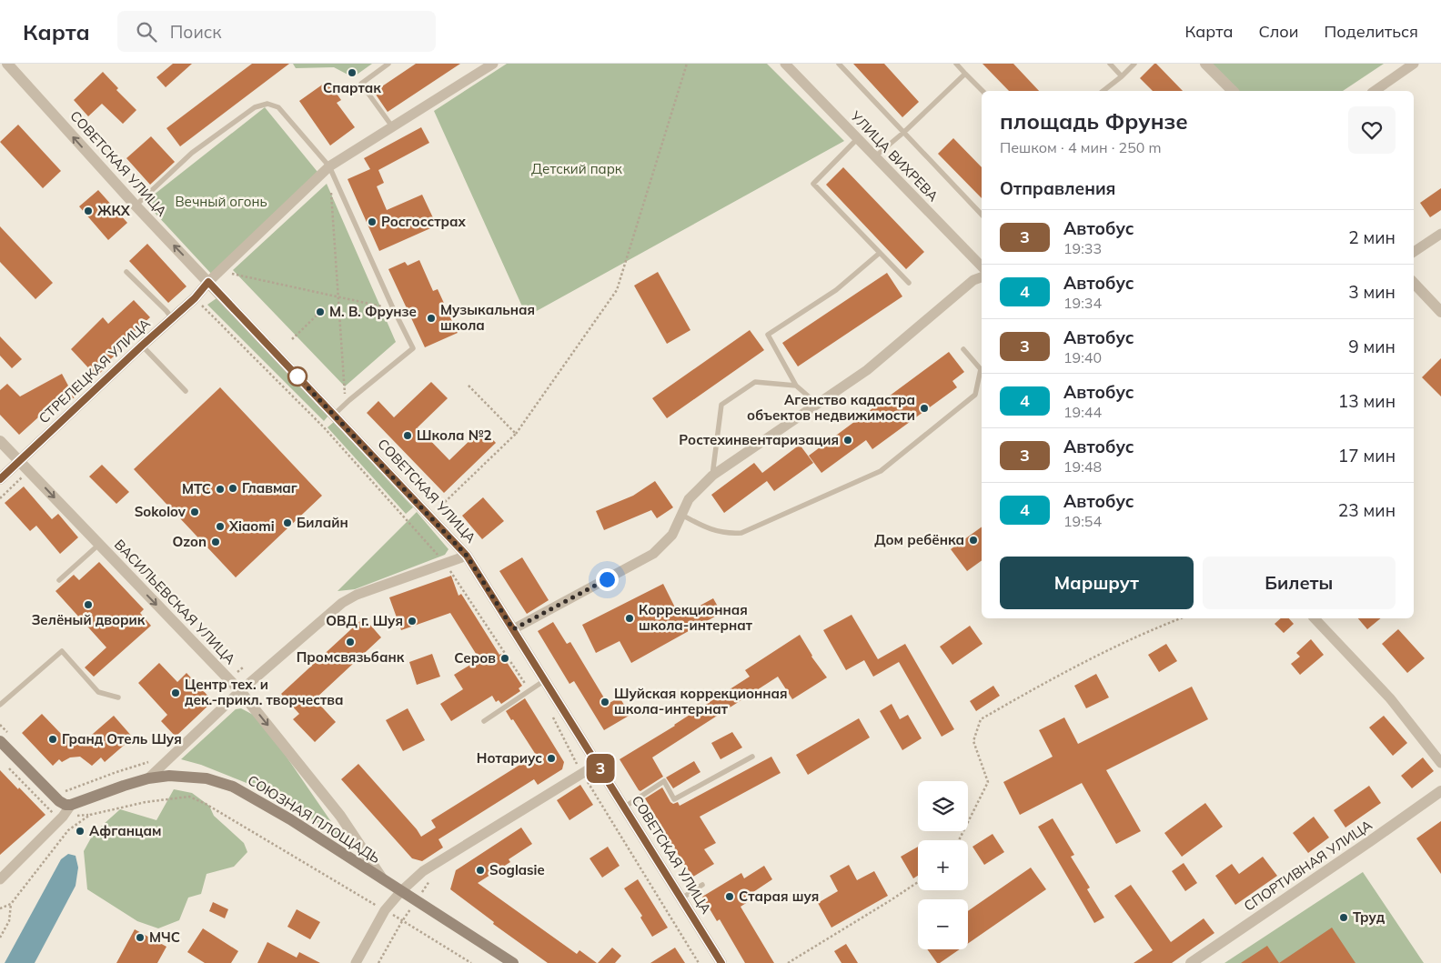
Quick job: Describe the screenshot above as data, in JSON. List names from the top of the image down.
{
  "streets": {
    "main road": ["СОЮЗНАЯ ПЛОЩАДЬ"],
    "street": [
      "УЛИЦА ВИХРЕВА",
      "СОВЕТСКАЯ УЛИЦА",
      "СТРЕЛЕЦКАЯ УЛИЦА",
      "ВАСИЛЬЕВСКАЯ УЛИЦА",
      "СПОРТИВНАЯ УЛИЦА"
    ]
  },
  "crossings": [
    ["СОВЕТСКАЯ УЛИЦА", "СТРЕЛЕЦКАЯ УЛИЦА"],
    ["СТРЕЛЕЦКАЯ УЛИЦА", "ВАСИЛЬЕВСКАЯ УЛИЦА"],
    ["ВАСИЛЬЕВСКАЯ УЛИЦА", "СОЮЗНАЯ ПЛОЩАДЬ"]
  ],
  "one_way": ["ВАСИЛЬЕВСКАЯ УЛИЦА"],
  "parks": ["Детский парк", "Вечный огонь"],
  "places": [
    "Спартак",
    "ЖКХ",
    "Росгосстрах",
    "М. В. Фрунзе",
    "Музыкальная школа",
    "Агенство кадастра объектов недвижимости",
    "Школа №2",
    "Ростехинвентаризация",
    "Главмаг",
    "МТС",
    "Sokolov",
    "Билайн",
    "Xiaomi",
    "Дом ребёнка",
    "Ozon",
    "Зелёный дворик",
    "Коррекционная школа-интернат",
    "ОВД г. Шуя",
    "Промсвязьбанк",
    "Серов",
    "Центр тех. и дек.-прикл. творчества",
    "Шуйская коррекционная школа-интернат",
    "Гранд Отель Шуя",
    "Нотариус",
    "Афганцам",
    "Soglasie",
    "Старая шуя",
    "Труд",
    "МЧС"
  ],
  "lines": ["bus line 3"],
  "page": {
    "header": "Карта",
    "search": "Поиск",
    "nav": ["Карта", "Слои", "Поделиться"],
    "on_map": "3",
    "heading": [
      ["площадь Фрунзе", "Пешком · 4 мин · 250 m"],
      "Отправления"
    ],
    "list": [
      {
        "mark": "3",
        "name": "Автобус",
        "note": "19:33",
        "value": "2 мин"
      },
      {
        "mark": "4",
        "name": "Автобус",
        "note": "19:34",
        "value": "3 мин"
      },
      {
        "mark": "3",
        "name": "Автобус",
        "note": "19:40",
        "value": "9 мин"
      },
      {
        "mark": "4",
        "name": "Автобус",
        "note": "19:44",
        "value": "13 мин"
      },
      {
        "mark": "3",
        "name": "Автобус",
        "note": "19:48",
        "value": "17 мин"
      },
      {
        "mark": "4",
        "name": "Автобус",
        "note": "19:54",
        "value": "23 мин"
      }
    ],
    "buttons": ["Маршрут", "Билеты"],
    "map_buttons": ["+", "−"]
  }
}
